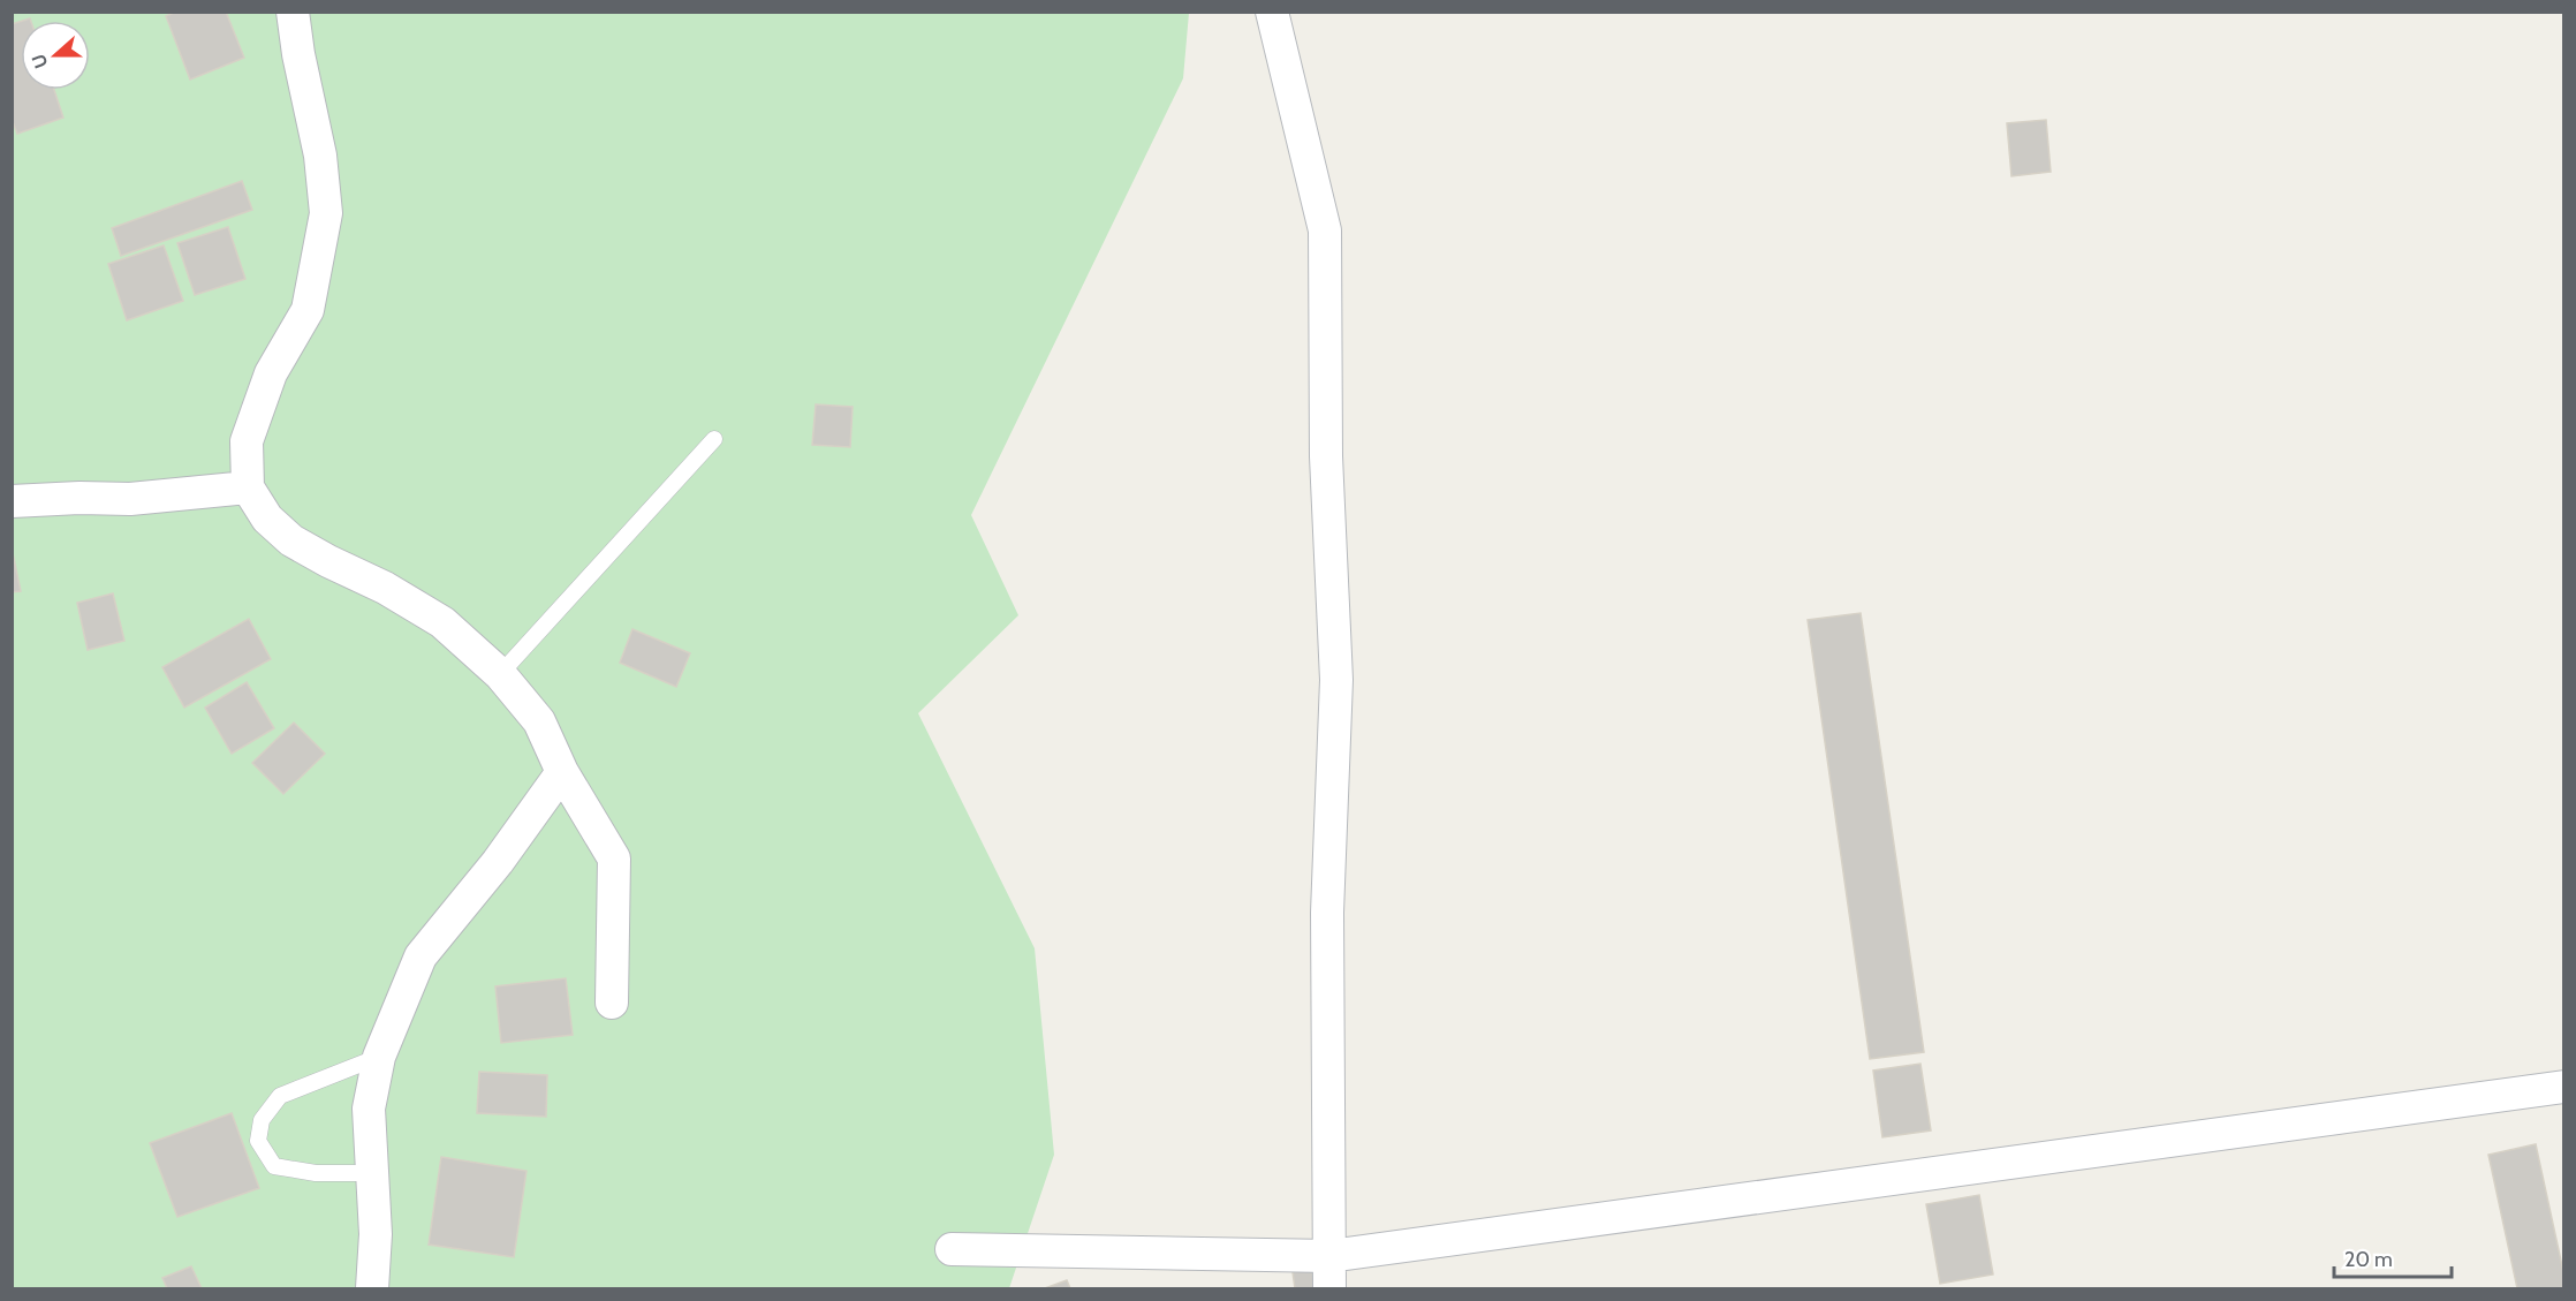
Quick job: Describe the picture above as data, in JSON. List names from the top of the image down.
{
  "scale_bar": "20 m",
  "north": "left"
}
